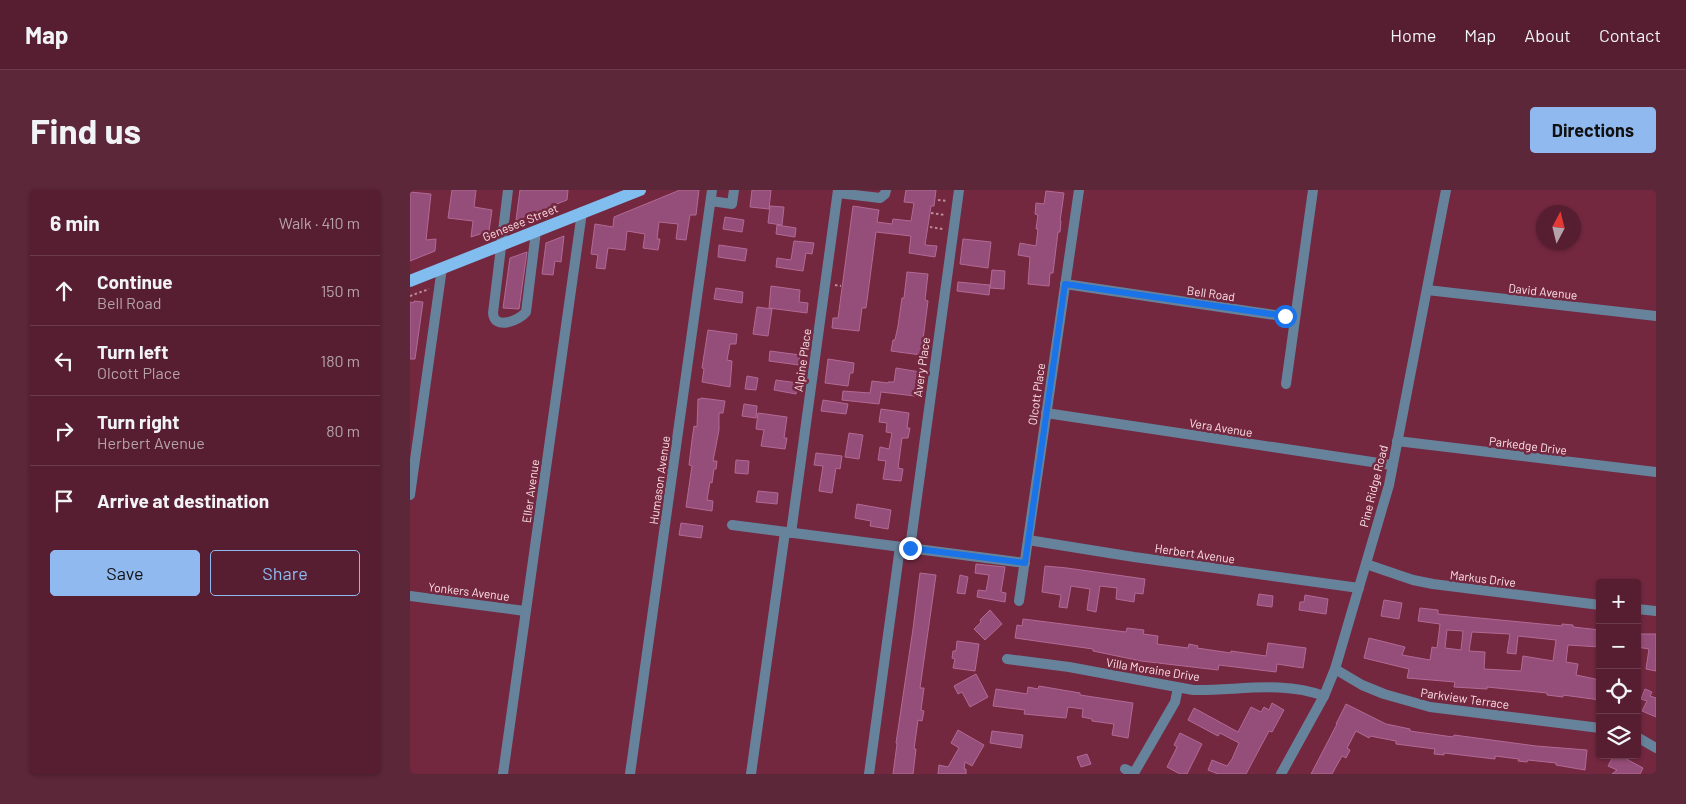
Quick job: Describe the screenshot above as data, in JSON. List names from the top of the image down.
{
  "streets": {
    "main road": ["Genesee Street"],
    "street": [
      "David Avenue",
      "Bell Road",
      "Alpine Place",
      "Avery Place",
      "Olcott Place",
      "Vera Avenue",
      "Parkedge Drive",
      "Humason Avenue",
      "Pine Ridge Road",
      "Eller Avenue",
      "Herbert Avenue",
      "Markus Drive",
      "Yonkers Avenue",
      "Villa Moraine Drive",
      "Parkview Terrace"
    ]
  },
  "crossings": [
    ["Genesee Street", "Eller Avenue"],
    ["David Avenue", "Pine Ridge Road"],
    ["Bell Road", "Olcott Place"],
    ["Olcott Place", "Vera Avenue"],
    ["Olcott Place", "Herbert Avenue"],
    ["Vera Avenue", "Pine Ridge Road"],
    ["Parkedge Drive", "Pine Ridge Road"],
    ["Pine Ridge Road", "Herbert Avenue"],
    ["Pine Ridge Road", "Markus Drive"],
    ["Pine Ridge Road", "Villa Moraine Drive"],
    ["Pine Ridge Road", "Parkview Terrace"],
    ["Eller Avenue", "Yonkers Avenue"]
  ],
  "north": "top",
  "page": {
    "header": "Map",
    "nav": [
      "Home",
      "Map",
      "About",
      "Contact"
    ],
    "buttons": [
      "Directions",
      ["Save", "Share"]
    ],
    "title": "Find us",
    "heading": ["6 min", "Walk · 410 m"],
    "list": [
      ["Continue", "Bell Road", "150 m"],
      ["Turn left", "Olcott Place", "180 m"],
      ["Turn right", "Herbert Avenue", "80 m"],
      "Arrive at destination"
    ],
    "map_buttons": ["+", "−"]
  }
}
